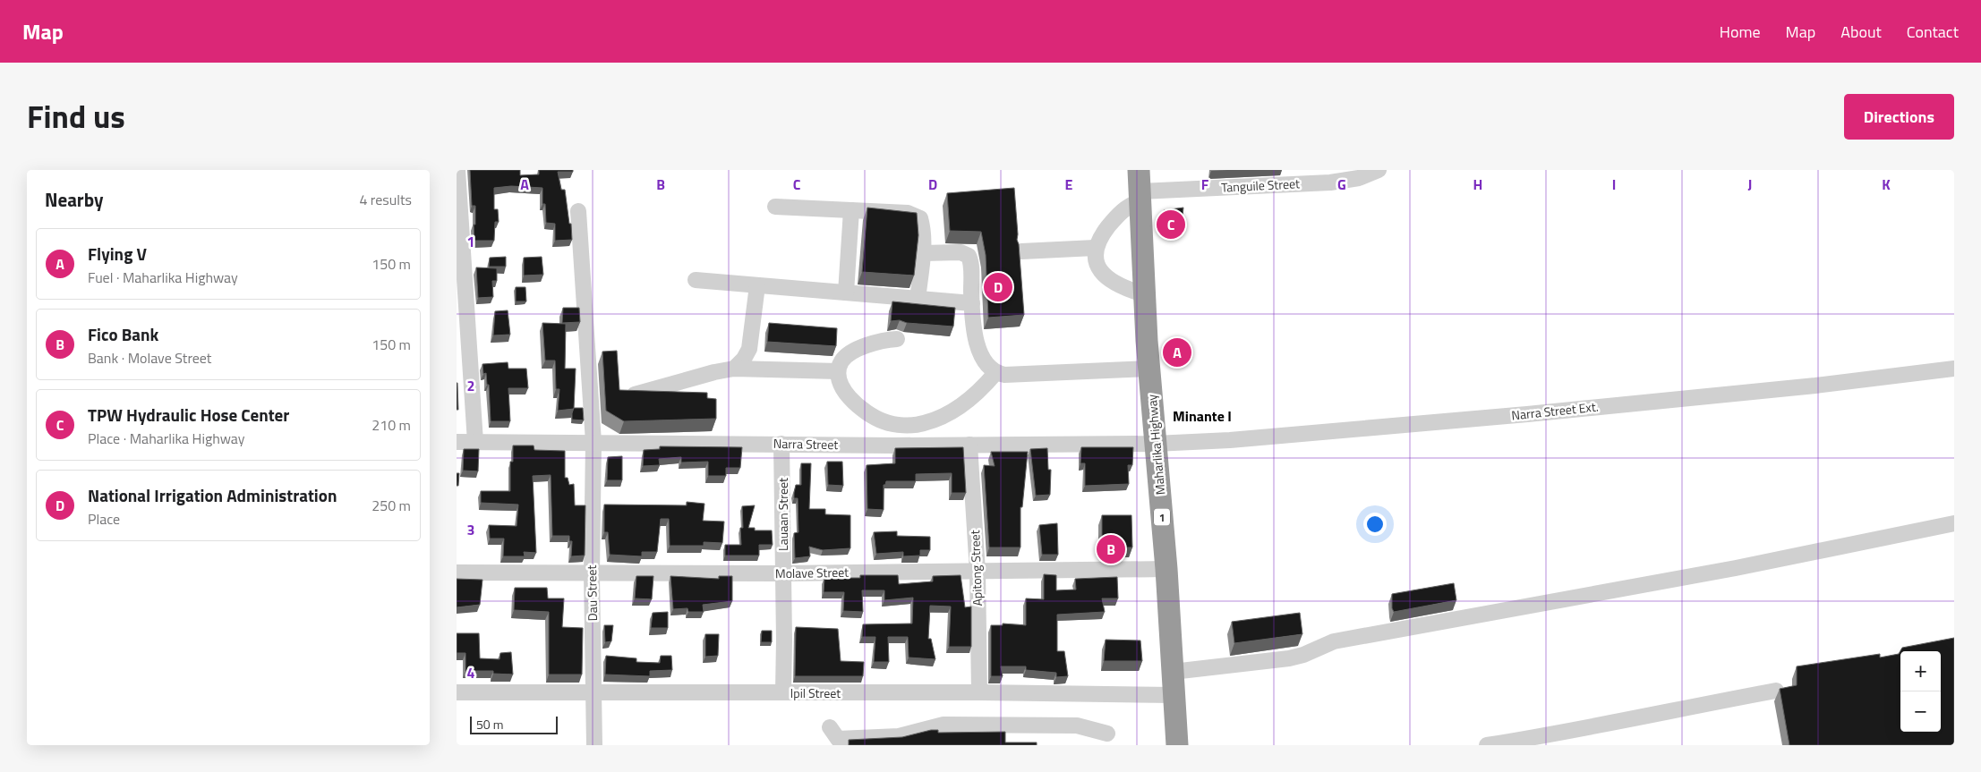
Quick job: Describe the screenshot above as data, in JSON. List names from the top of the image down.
{
  "streets": {
    "highway": ["Maharlika Highway", "1"],
    "street": [
      "Tanguile Street",
      "Narra Street Ext.",
      "Narra Street",
      "Lauaan Street",
      "Apitong Street",
      "Molave Street",
      "Dau Street",
      "Ipil Street"
    ]
  },
  "crossings": [
    ["Tanguile Street", "Maharlika Highway"],
    ["Narra Street Ext.", "Narra Street"],
    ["Narra Street Ext.", "Maharlika Highway"],
    ["Narra Street", "Maharlika Highway"],
    ["Narra Street", "Lauaan Street"],
    ["Narra Street", "Apitong Street"],
    ["Narra Street", "Dau Street"],
    ["Maharlika Highway", "Molave Street"],
    ["Maharlika Highway", "Ipil Street"],
    ["Lauaan Street", "Molave Street"],
    ["Lauaan Street", "Ipil Street"],
    ["Apitong Street", "Molave Street"],
    ["Apitong Street", "Ipil Street"],
    ["Molave Street", "Dau Street"],
    ["Dau Street", "Ipil Street"]
  ],
  "districts": ["Minante I"],
  "scale_bar": "50 m",
  "page": {
    "header": "Map",
    "nav": [
      "Home",
      "Map",
      "About",
      "Contact"
    ],
    "title": "Find us",
    "buttons": "Directions",
    "heading": ["Nearby", "4 results"],
    "pins": [
      "C",
      "D",
      "A",
      "B"
    ],
    "list": [
      {
        "mark": "A",
        "name": "Flying V",
        "note": "Fuel · Maharlika Highway",
        "value": "150 m"
      },
      {
        "mark": "B",
        "name": "Fico Bank",
        "note": "Bank · Molave Street",
        "value": "150 m"
      },
      {
        "mark": "C",
        "name": "TPW Hydraulic Hose Center",
        "note": "Place · Maharlika Highway",
        "value": "210 m"
      },
      {
        "mark": "D",
        "name": "National Irrigation Administration",
        "note": "Place",
        "value": "250 m"
      }
    ],
    "map_buttons": ["+", "−"],
    "scale": "50 m"
  },
  "grid": {
    "columns": [
      "A",
      "B",
      "C",
      "D",
      "E",
      "F",
      "G",
      "H",
      "I",
      "J",
      "K"
    ],
    "rows": [
      "1",
      "2",
      "3",
      "4"
    ]
  }
}
